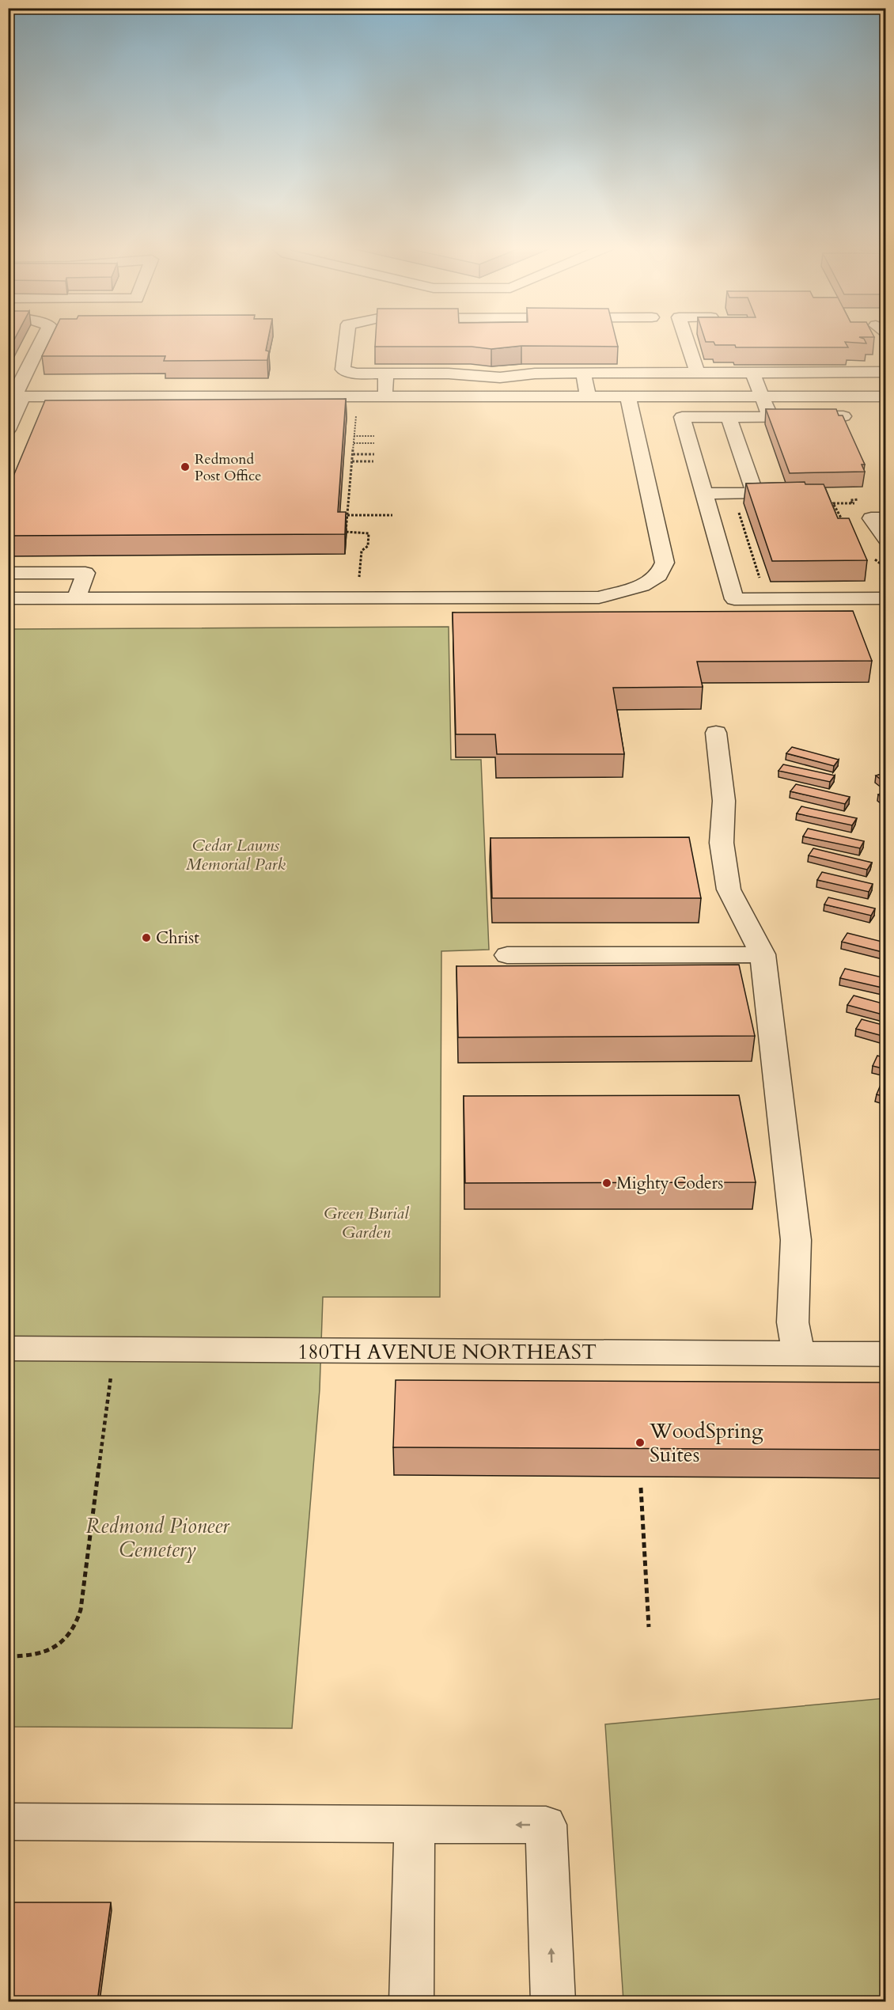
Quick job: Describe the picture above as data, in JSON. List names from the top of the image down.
{
  "streets": {
    "street": ["180TH AVENUE NORTHEAST"]
  },
  "parks": ["Cedar Lawns Memorial Park", "Green Burial Garden", "Redmond Pioneer Cemetery"],
  "places": [
    "Redmond Post Office",
    "Christ",
    "Mighty Coders",
    "WoodSpring Suites"
  ]
}
